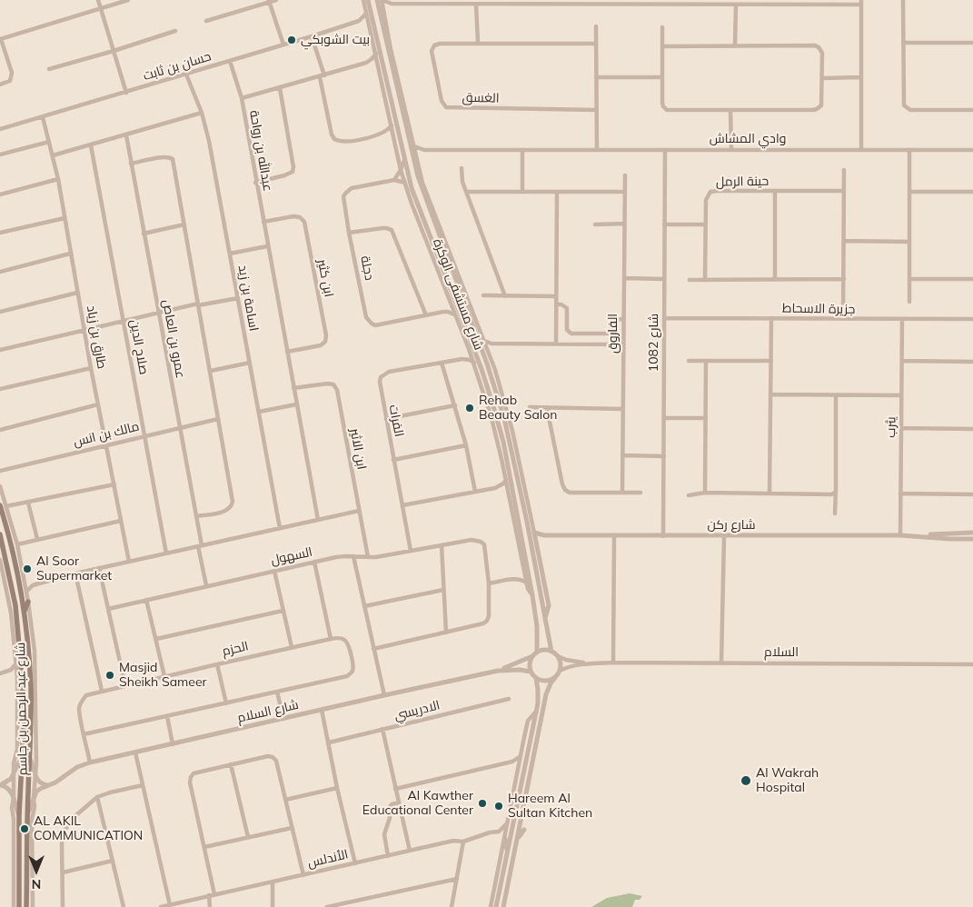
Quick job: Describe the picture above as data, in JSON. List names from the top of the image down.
{
  "streets": {
    "main road": ["شارع عبد الرحمن بن جاسم"],
    "street": [
      "حسان بن ثابت",
      "الغسق",
      "وادي المشاش",
      "عبدالله بن رواحة",
      "حينة الرمل",
      "دجلة",
      "ابن كثير",
      "شارع مستشفى الوكرة",
      "اسامة بن زيد",
      "جزيرة الاسحاط",
      "الفاروق",
      "طارق بن زياد",
      "عمرو بن العاص",
      "شارع 1082",
      "صلاح الدين",
      "الفرات",
      "يثرب",
      "مالك بن انس",
      "ابن الاثير",
      "شارع ركن",
      "السهول",
      "الحزم",
      "السلام",
      "الادريسي",
      "شارع السلام",
      "الأندلس"
    ]
  },
  "crossings": [
    ["حسان بن ثابت", "عبدالله بن رواحة"],
    ["حسان بن ثابت", "اسامة بن زيد"],
    ["حسان بن ثابت", "طارق بن زياد"],
    ["وادي المشاش", "شارع مستشفى الوكرة"],
    ["وادي المشاش", "شارع 1082"],
    ["عبدالله بن رواحة", "ابن كثير"],
    ["عبدالله بن رواحة", "ابن الاثير"],
    ["دجلة", "شارع مستشفى الوكرة"],
    ["شارع مستشفى الوكرة", "الفرات"],
    ["شارع مستشفى الوكرة", "شارع ركن"],
    ["شارع مستشفى الوكرة", "السلام"],
    ["شارع مستشفى الوكرة", "شارع السلام"],
    ["جزيرة الاسحاط", "شارع 1082"],
    ["جزيرة الاسحاط", "يثرب"],
    ["طارق بن زياد", "مالك بن انس"],
    ["عمرو بن العاص", "مالك بن انس"],
    ["عمرو بن العاص", "السهول"],
    ["شارع 1082", "شارع ركن"],
    ["صلاح الدين", "مالك بن انس"],
    ["الفرات", "السهول"],
    ["يثرب", "شارع ركن"],
    ["ابن الاثير", "السهول"],
    ["الحزم", "شارع السلام"],
    ["السلام", "شارع السلام"],
    ["شارع عبد الرحمن بن جاسم", "شارع السلام"]
  ],
  "places": [
    "بيت الشوبكي",
    "Rehab Beauty Salon",
    "Al Soor Supermarket",
    "Masjid Sheikh Sameer",
    "Al Wakrah Hospital",
    "Al Kawther Educational Center",
    "Hareem Al Sultan Kitchen",
    "AL AKIL COMMUNICATION"
  ],
  "north": "bottom"
}
